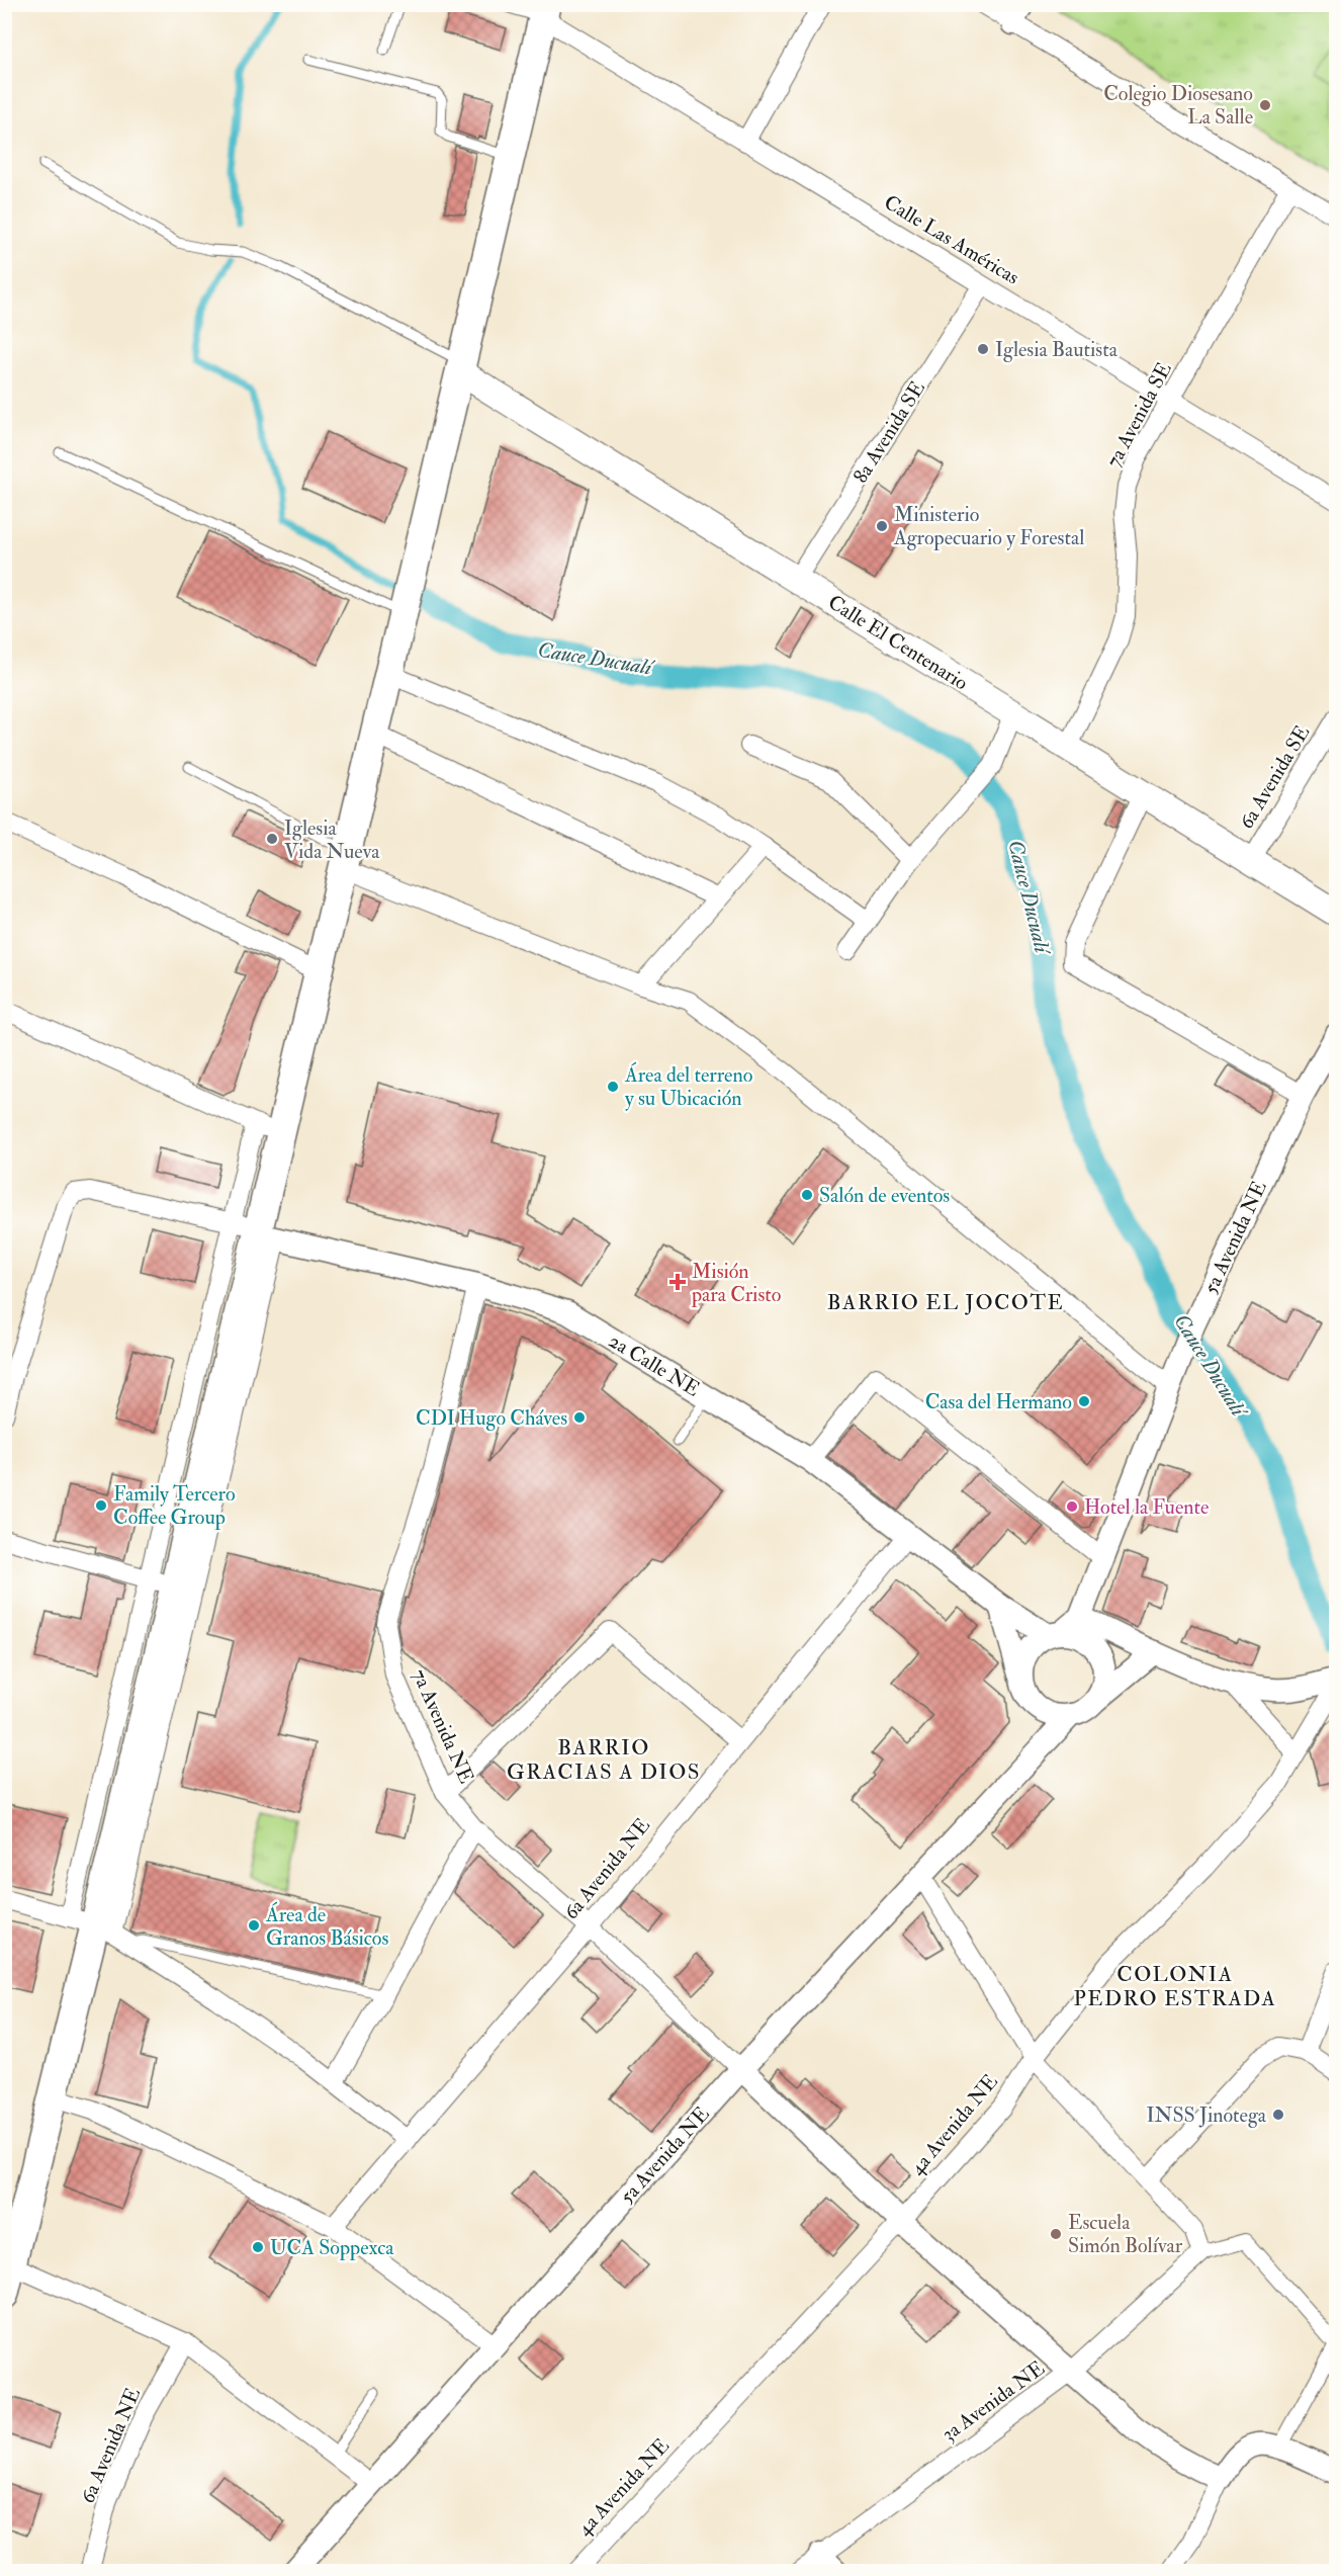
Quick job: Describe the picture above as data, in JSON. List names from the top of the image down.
{
  "streets": {
    "main road": ["Calle El Centenario"],
    "street": [
      "Calle Las Américas",
      "7a Avenida SE",
      "8a Avenida SE",
      "6a Avenida SE",
      "5a Avenida NE",
      "2a Calle NE",
      "7a Avenida NE",
      "6a Avenida NE",
      "4a Avenida NE",
      "3a Avenida NE"
    ]
  },
  "crossings": [
    ["Calle Las Américas", "7a Avenida SE"],
    ["Calle Las Américas", "8a Avenida SE"],
    ["7a Avenida SE", "Calle El Centenario"],
    ["8a Avenida SE", "Calle El Centenario"],
    ["Calle El Centenario", "6a Avenida SE"],
    ["5a Avenida NE", "2a Calle NE"],
    ["5a Avenida NE", "7a Avenida NE"],
    ["2a Calle NE", "7a Avenida NE"],
    ["2a Calle NE", "6a Avenida NE"],
    ["7a Avenida NE", "6a Avenida NE"]
  ],
  "districts": ["BARRIO EL JOCOTE", "BARRIO GRACIAS A DIOS", "COLONIA PEDRO ESTRADA"],
  "water": ["Cauce Ducualí"],
  "places": {
    "other": [
      "Colegio Diosesano La Salle",
      "Iglesia Bautista",
      "Ministerio Agropecuario y Forestal",
      "Iglesia Vida Nueva",
      "Área del terreno y su Ubicación",
      "Salón de eventos",
      "Casa del Hermano",
      "CDI Hugo Cháves",
      "Family Tercero Coffee Group",
      "Hotel la Fuente",
      "Área de Granos Básicos",
      "INSS Jinotega",
      "Escuela Simón Bolívar",
      "UCA Soppexca"
    ],
    "health": ["Misión para Cristo"]
  }
}
